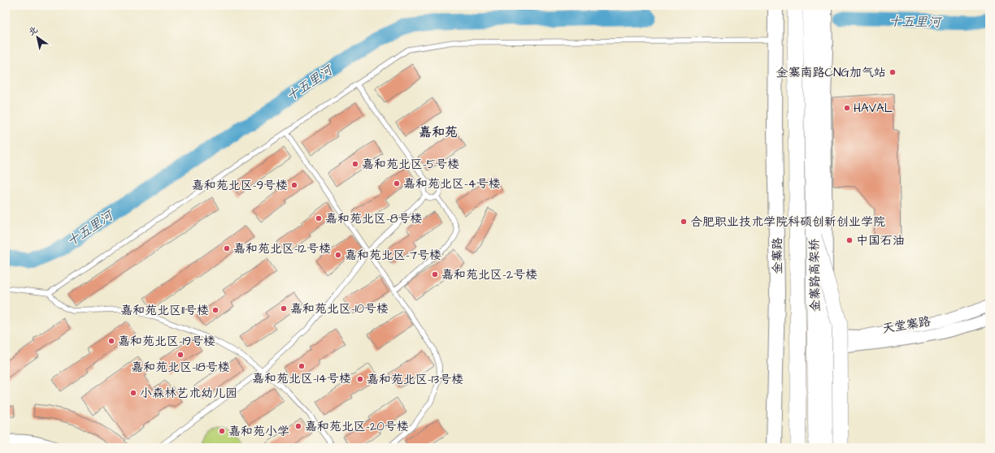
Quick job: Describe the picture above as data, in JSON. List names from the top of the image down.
{
  "streets": {
    "highway": ["金寨路高架桥"],
    "main road": ["金寨路"],
    "street": ["天堂寨路"]
  },
  "districts": ["嘉和苑"],
  "water": ["十五里河"],
  "places": [
    "金寨南路CNG加气站",
    "HAVAL",
    "嘉和苑北区-5号楼",
    "嘉和苑北区-4号楼",
    "嘉和苑北区-9号楼",
    "嘉和苑北区-8号楼",
    "合肥职业技术学院科硕创新创业学院",
    "中国石油",
    "嘉和苑北区-12号楼",
    "嘉和苑北区-7号楼",
    "嘉和苑北区-2号楼",
    "嘉和苑北区-10号楼",
    "嘉和苑北区11号楼",
    "嘉和苑北区-19号楼",
    "嘉和苑北区-18号楼",
    "嘉和苑北区-14号楼",
    "嘉和苑北区-13号楼",
    "小森林艺术幼儿园",
    "嘉和苑北区-20号楼",
    "嘉和苑小学"
  ],
  "north": "top left"
}
